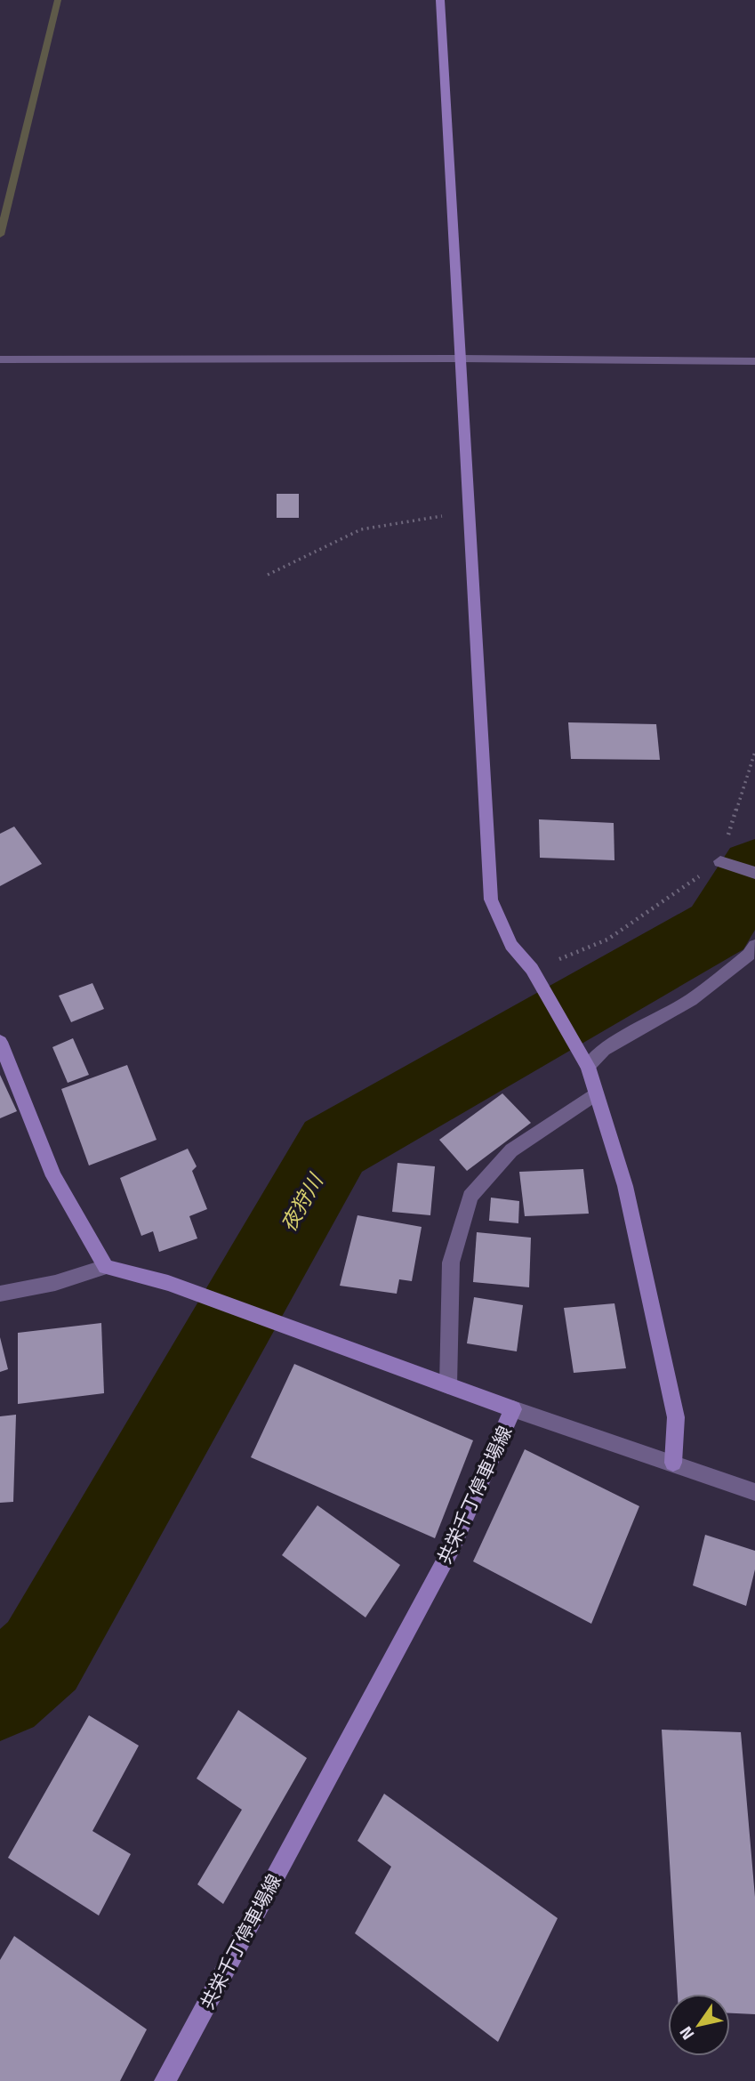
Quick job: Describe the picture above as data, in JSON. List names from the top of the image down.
{
  "streets": {
    "street": ["共栄千丁停車場線"]
  },
  "water": ["夜狩川"],
  "north": "bottom left"
}
